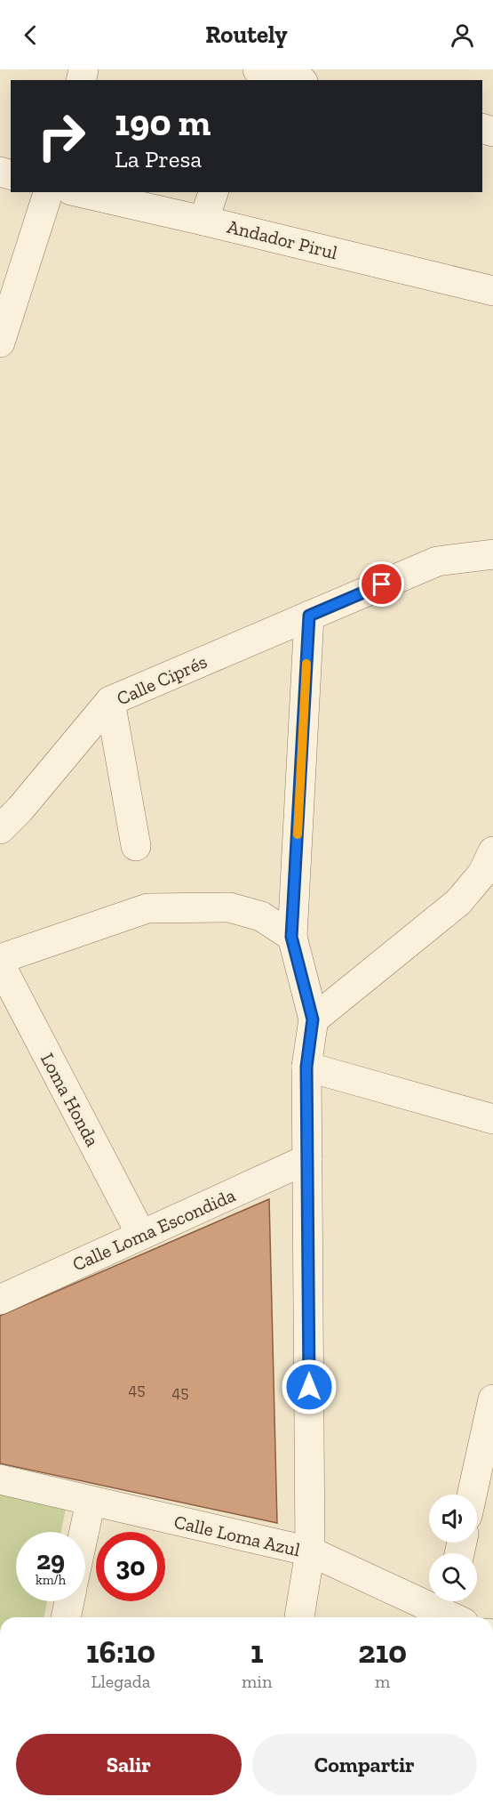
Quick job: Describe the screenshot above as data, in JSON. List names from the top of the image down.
{
  "streets": {
    "street": [
      "Andador Pirul",
      "Calle Ciprés",
      "Loma Honda",
      "Calle Loma Escondida",
      "Calle Loma Azul"
    ]
  },
  "crossings": [
    ["Loma Honda", "Calle Loma Escondida"]
  ],
  "house_numbers": ["45", "45"],
  "page": {
    "header": "Routely",
    "turn": ["190 m", "La Presa"],
    "speed": "29 km/h",
    "limit": "30",
    "eta": [
      "16:10",
      "Llegada",
      "1",
      "min",
      "210",
      "m"
    ],
    "buttons": ["Salir", "Compartir"]
  }
}
